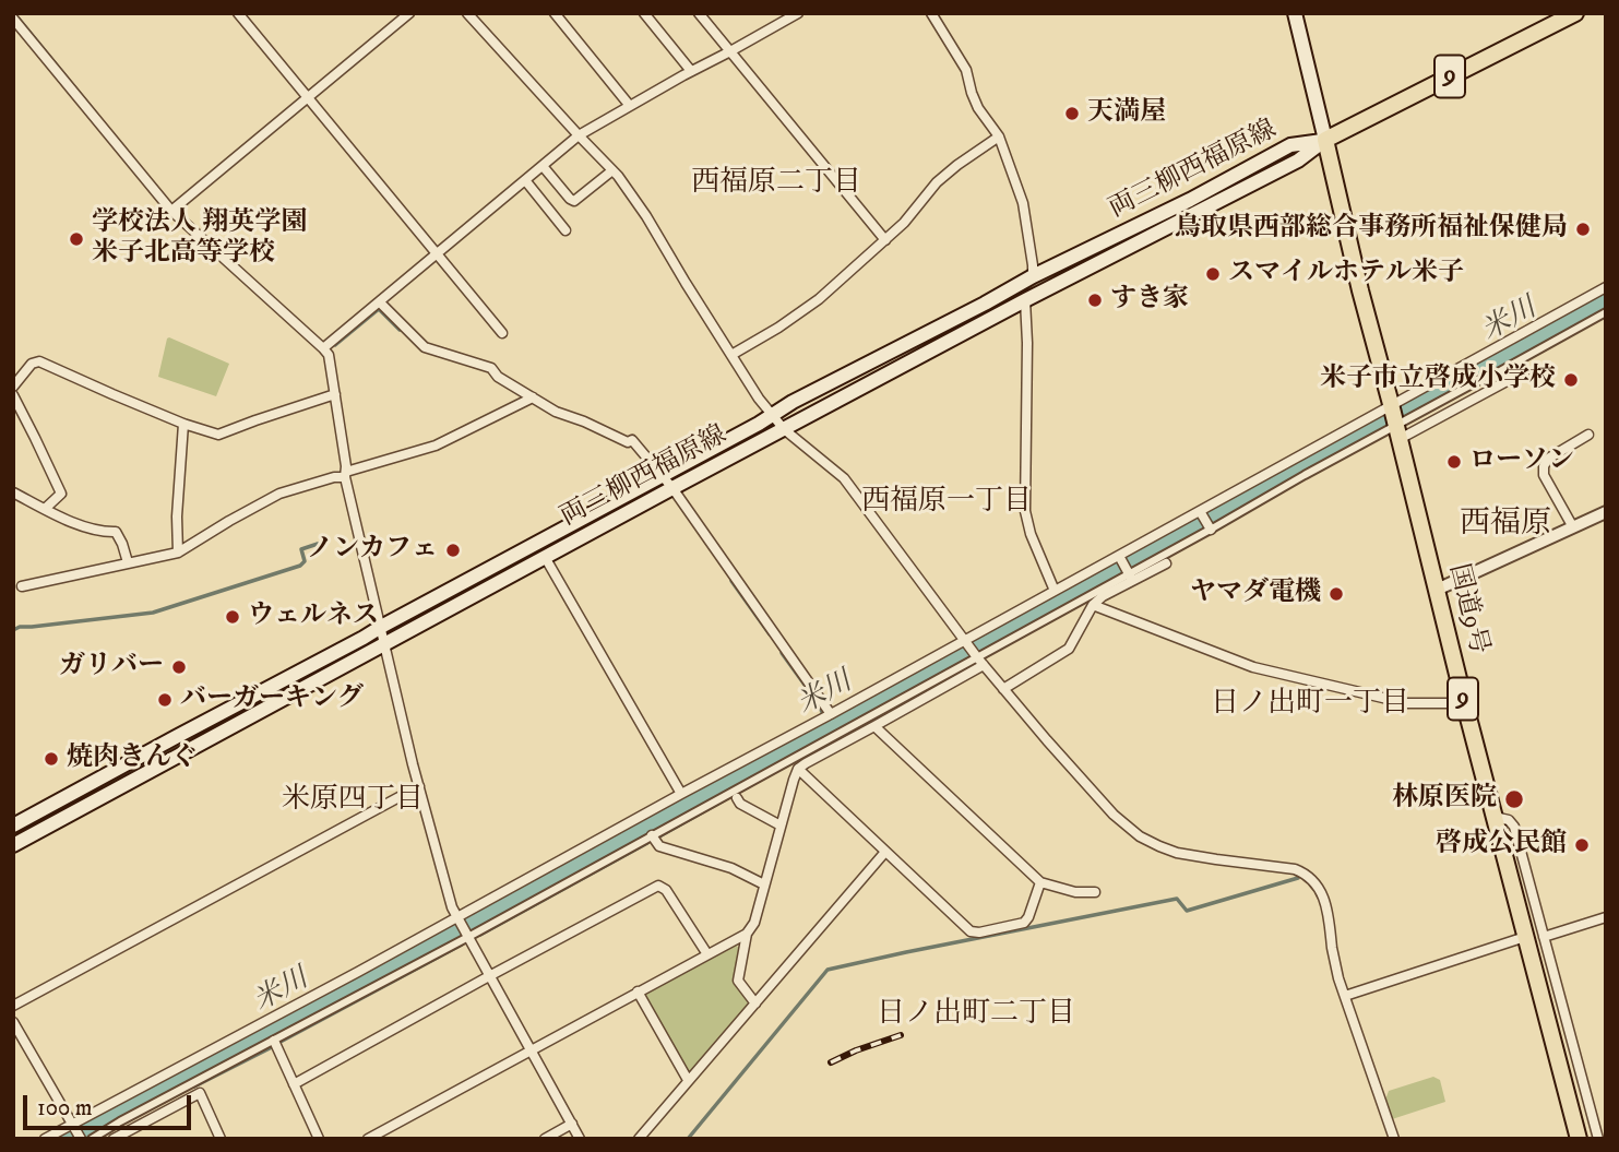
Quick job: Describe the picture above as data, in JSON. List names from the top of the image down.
{
  "streets": {
    "highway": ["9", "国道9号"],
    "main road": ["両三柳西福原線"]
  },
  "crossings": [
    ["9", "両三柳西福原線"],
    ["9", "国道9号"],
    ["両三柳西福原線", "国道9号"]
  ],
  "districts": [
    "西福原二丁目",
    "西福原一丁目",
    "西福原",
    "日ノ出町一丁目",
    "米原四丁目",
    "日ノ出町二丁目"
  ],
  "water": ["米川"],
  "places": [
    "天満屋",
    "鳥取県西部総合事務所福祉保健局",
    "学校法人 翔英学園 米子北高等学校",
    "スマイルホテル米子",
    "すき家",
    "米子市立啓成小学校",
    "ローソン",
    "ノンカフェ",
    "ヤマダ電機",
    "ウェルネス",
    "ガリバー",
    "バーガーキング",
    "焼肉きんぐ",
    "林原医院",
    "啓成公民館"
  ],
  "scale_bar": "100 m"
}
